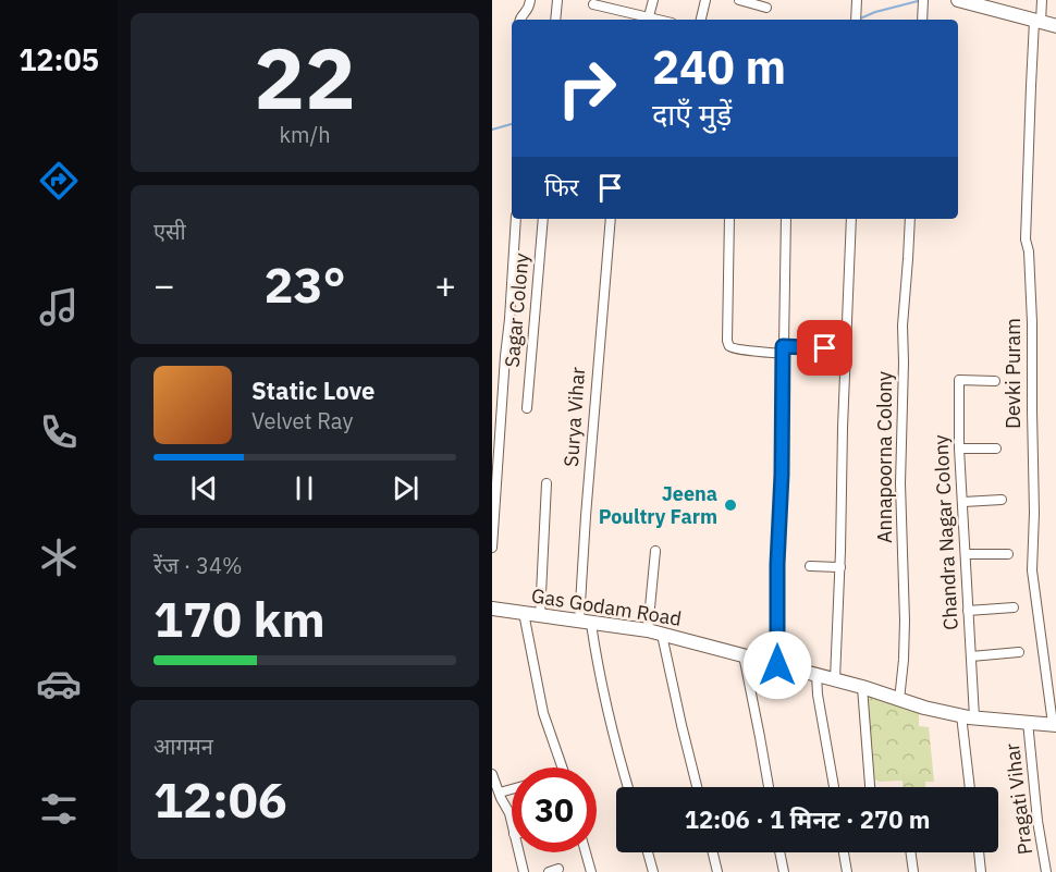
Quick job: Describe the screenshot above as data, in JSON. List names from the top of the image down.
{
  "streets": {
    "main road": ["Gas Godam Road"],
    "street": [
      "Sagar Colony",
      "Devki Puram",
      "Surya Vihar",
      "Annapoorna Colony",
      "Chandra Nagar Colony",
      "Pragati Vihar"
    ]
  },
  "crossings": [
    ["Devki Puram", "Gas Godam Road"],
    ["Surya Vihar", "Gas Godam Road"],
    ["Annapoorna Colony", "Gas Godam Road"],
    ["Chandra Nagar Colony", "Gas Godam Road"],
    ["Gas Godam Road", "Pragati Vihar"]
  ],
  "places": ["Jeena Poultry Farm"],
  "page": {
    "tabs": "12:05",
    "tile": [
      ["22", "km/h"],
      "एसी",
      ["रेंज · 34%", "170 km"],
      ["आगमन", "12:06"]
    ],
    "turn": ["240 m", "दाएँ मुड़ें"],
    "then": "फिर",
    "heat": ["−", "23°", "+"],
    "song": ["Static Love", "Velvet Ray"],
    "limit": "30",
    "trip": "12:06 · 1 मिनट · 270 m"
  }
}
